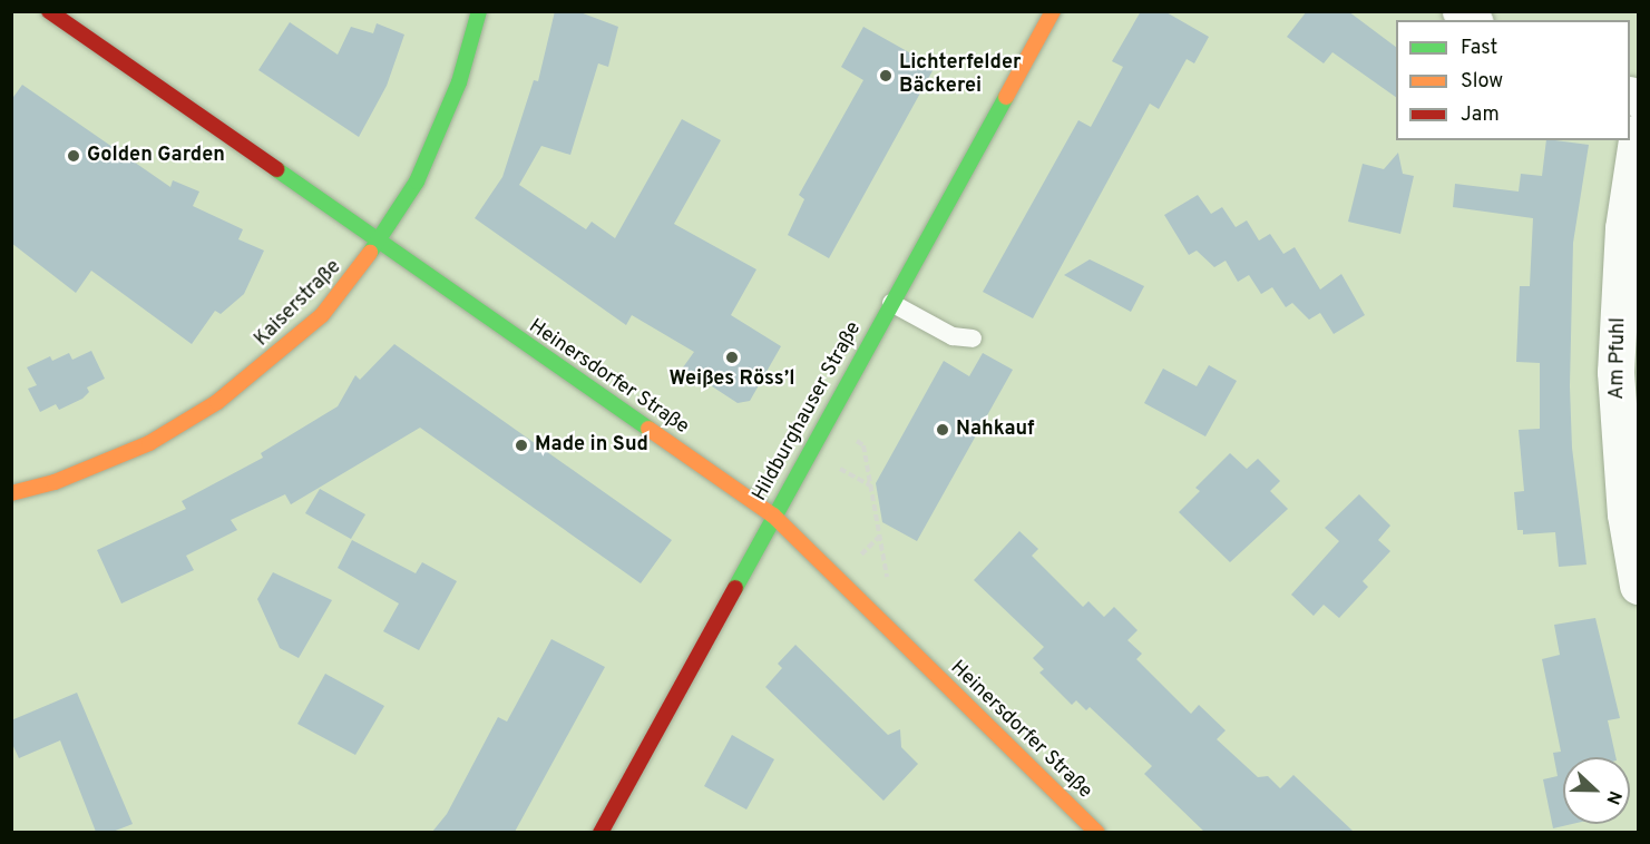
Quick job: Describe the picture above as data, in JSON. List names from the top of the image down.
{
  "streets": {
    "street": [
      "Kaiserstraße",
      "Am Pfuhl",
      "Heinersdorfer Straße",
      "Hildburghauser Straße"
    ]
  },
  "crossings": [
    ["Kaiserstraße", "Heinersdorfer Straße"],
    ["Heinersdorfer Straße", "Hildburghauser Straße"]
  ],
  "places": [
    "Lichterfelder Bäckerei",
    "Golden Garden",
    "Weißes Röss’l",
    "Nahkauf",
    "Made in Sud"
  ],
  "legend": ["Fast", "Slow", "Jam"],
  "north": "right"
}
